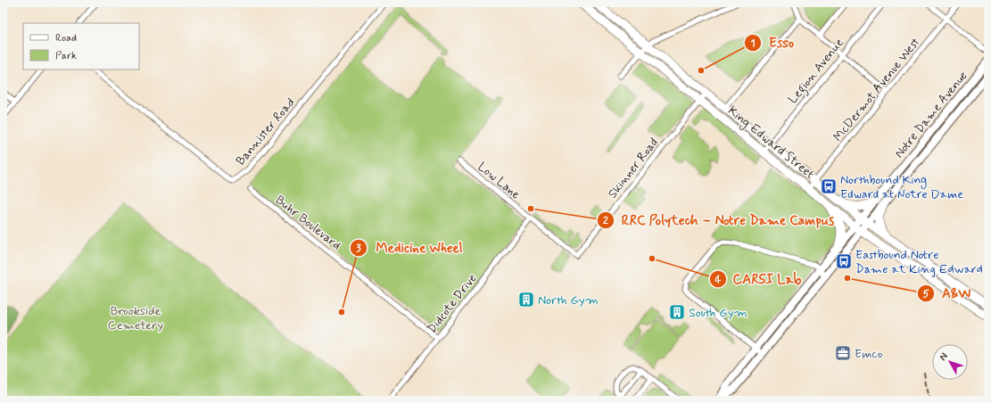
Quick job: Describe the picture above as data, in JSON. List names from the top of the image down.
{
  "streets": {
    "main road": ["King Edward Street"],
    "street": [
      "Legion Avenue",
      "McDermot Avenue West",
      "Notre Dame Avenue",
      "Bannister Road",
      "Skinner Road",
      "Low Lane",
      "Buhr Boulevard",
      "Didcote Drive"
    ]
  },
  "crossings": [
    ["Legion Avenue", "King Edward Street"],
    ["McDermot Avenue West", "King Edward Street"],
    ["Notre Dame Avenue", "King Edward Street"],
    ["King Edward Street", "Skinner Road"],
    ["Skinner Road", "Low Lane"],
    ["Low Lane", "Didcote Drive"],
    ["Buhr Boulevard", "Didcote Drive"]
  ],
  "parks": ["Brookside Cemetery"],
  "places": {
    "other": [
      "Esso",
      "RRC Polytech – Notre Dame Campus",
      "CARSI Lab",
      "A&W",
      "Medicine Wheel"
    ],
    "bus stop": ["Northbound King Edward at Notre Dame", "Eastbound Notre Dame at King Edward"],
    "building": ["North Gym", "South Gym"],
    "office": ["Emco"]
  },
  "legend": ["Road", "Park"],
  "north": "top left"
}
